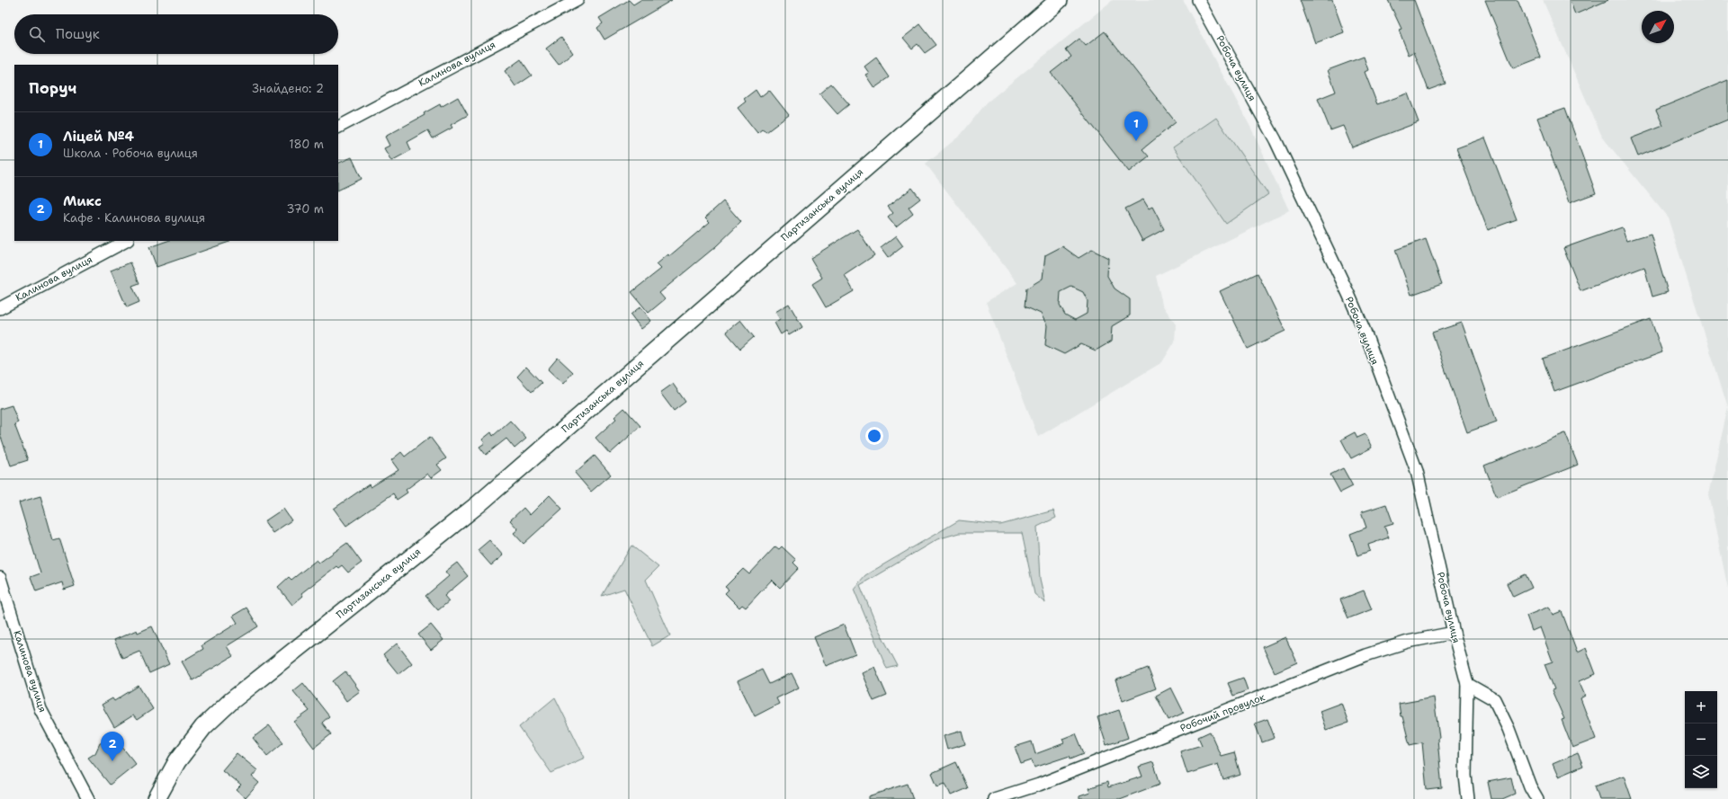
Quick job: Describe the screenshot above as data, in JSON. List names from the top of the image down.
{
  "streets": {
    "main road": ["Партизанська вулиця"],
    "street": ["Калинова вулиця", "Робоча вулиця", "Робочий провулок"]
  },
  "crossings": [
    ["Робоча вулиця", "Робочий провулок"]
  ],
  "north": "top right",
  "page": {
    "search": "Пошук",
    "heading": ["Поруч", "Знайдено: 2"],
    "pins": ["1", "2"],
    "list": [
      {
        "mark": "1",
        "name": "Ліцей №4",
        "note": "Школа · Робоча вулиця",
        "value": "180 m"
      },
      {
        "mark": "2",
        "name": "Микс",
        "note": "Кафе · Калинова вулиця",
        "value": "370 m"
      }
    ],
    "map_buttons": ["+", "−"]
  }
}
